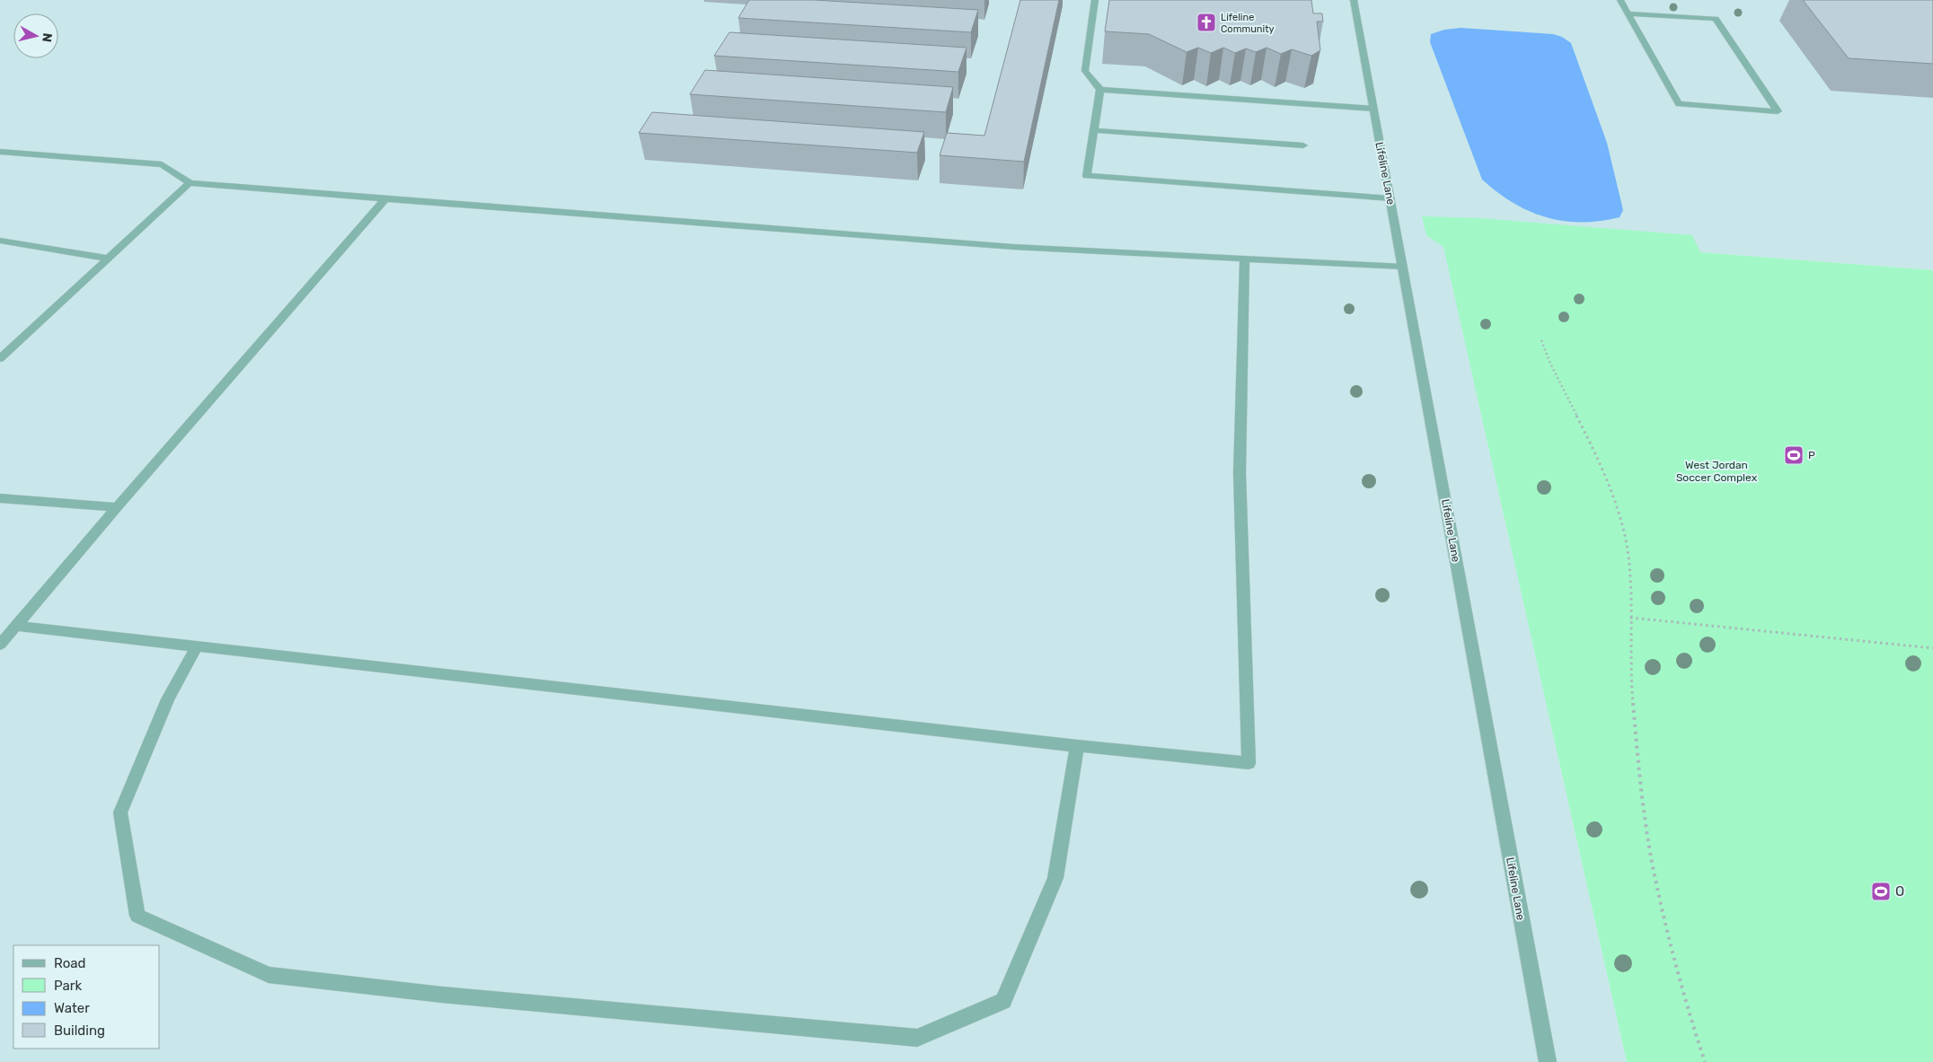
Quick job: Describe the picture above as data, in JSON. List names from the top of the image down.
{
  "streets": {
    "street": ["Lifeline Lane"]
  },
  "parks": ["West Jordan Soccer Complex"],
  "places": {
    "church": ["Lifeline Community"],
    "sports": ["P", "O"]
  },
  "legend": [
    "Road",
    "Park",
    "Water",
    "Building"
  ],
  "north": "right"
}
